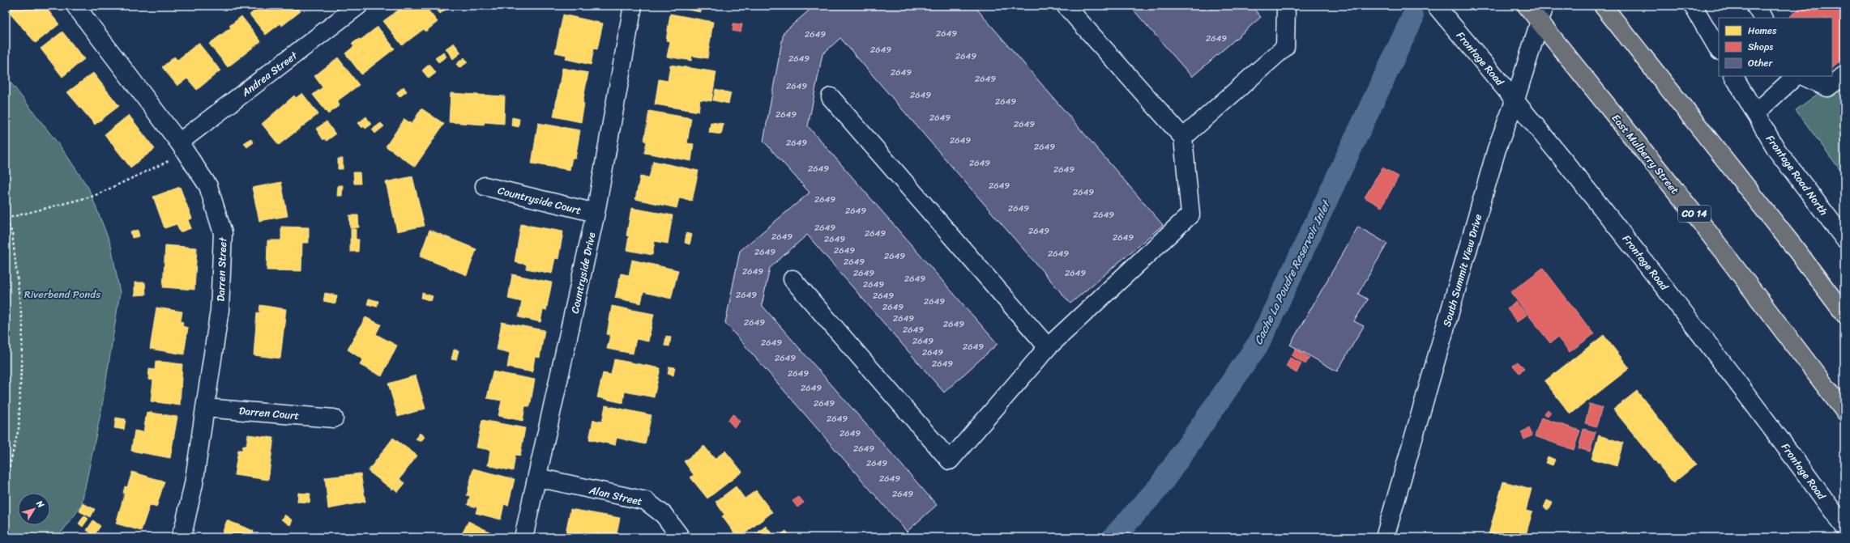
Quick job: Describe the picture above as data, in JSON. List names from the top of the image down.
{
  "streets": {
    "highway": ["East Mulberry Street", "CO 14"],
    "street": [
      "Frontage Road",
      "Andrea Street",
      "Frontage Road North",
      "Countryside Court",
      "Darren Street",
      "South Summit View Drive",
      "Countryside Drive",
      "Darren Court",
      "Alan Street"
    ]
  },
  "crossings": [
    ["Frontage Road", "South Summit View Drive"],
    ["Andrea Street", "Darren Street"],
    ["East Mulberry Street", "South Summit View Drive"],
    ["Countryside Court", "Countryside Drive"],
    ["Darren Street", "Darren Court"],
    ["Countryside Drive", "Alan Street"]
  ],
  "water": ["Cache La Poudre Reservoir Inlet"],
  "parks": ["Riverbend Ponds"],
  "house_numbers": [
    "2649",
    "2649",
    "2649",
    "2649",
    "2649",
    "2649",
    "2649",
    "2649",
    "2649",
    "2649",
    "2649",
    "2649",
    "2649",
    "2649",
    "2649",
    "2649",
    "2649",
    "2649",
    "2649",
    "2649",
    "2649",
    "2649",
    "2649",
    "2649",
    "2649",
    "2649",
    "2649",
    "2649",
    "2649",
    "2649",
    "2649",
    "2649",
    "2649",
    "2649",
    "2649",
    "2649",
    "2649",
    "2649",
    "2649",
    "2649",
    "2649",
    "2649",
    "2649",
    "2649",
    "2649",
    "2649",
    "2649",
    "2649",
    "2649",
    "2649",
    "2649",
    "2649",
    "2649",
    "2649",
    "2649",
    "2649",
    "2649",
    "2649",
    "2649",
    "2649",
    "2649",
    "2649",
    "2649",
    "2649",
    "2649"
  ],
  "legend": ["Homes", "Shops", "Other"],
  "north": "top right"
}
